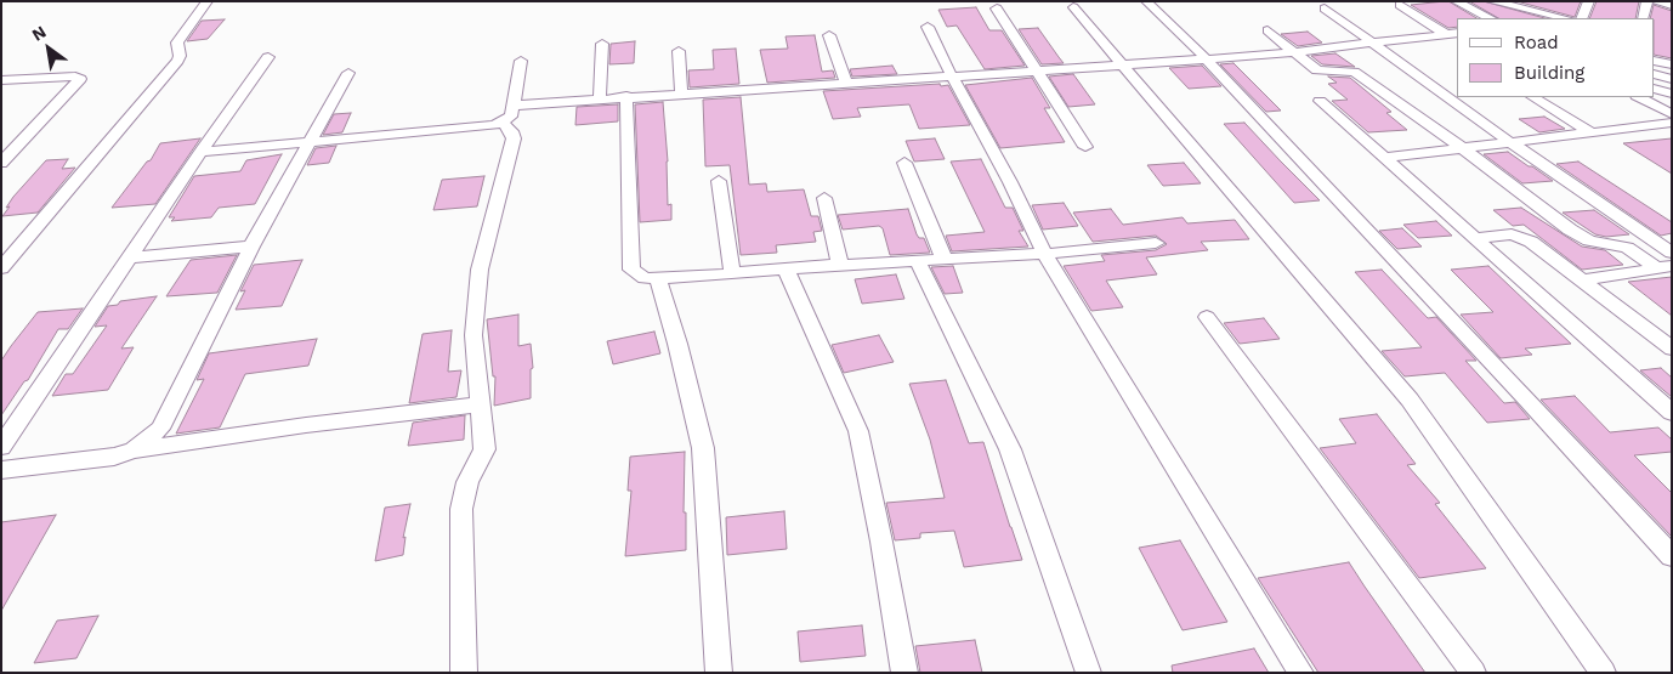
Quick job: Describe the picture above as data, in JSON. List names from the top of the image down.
{
  "legend": ["Road", "Building"],
  "north": "top left"
}
